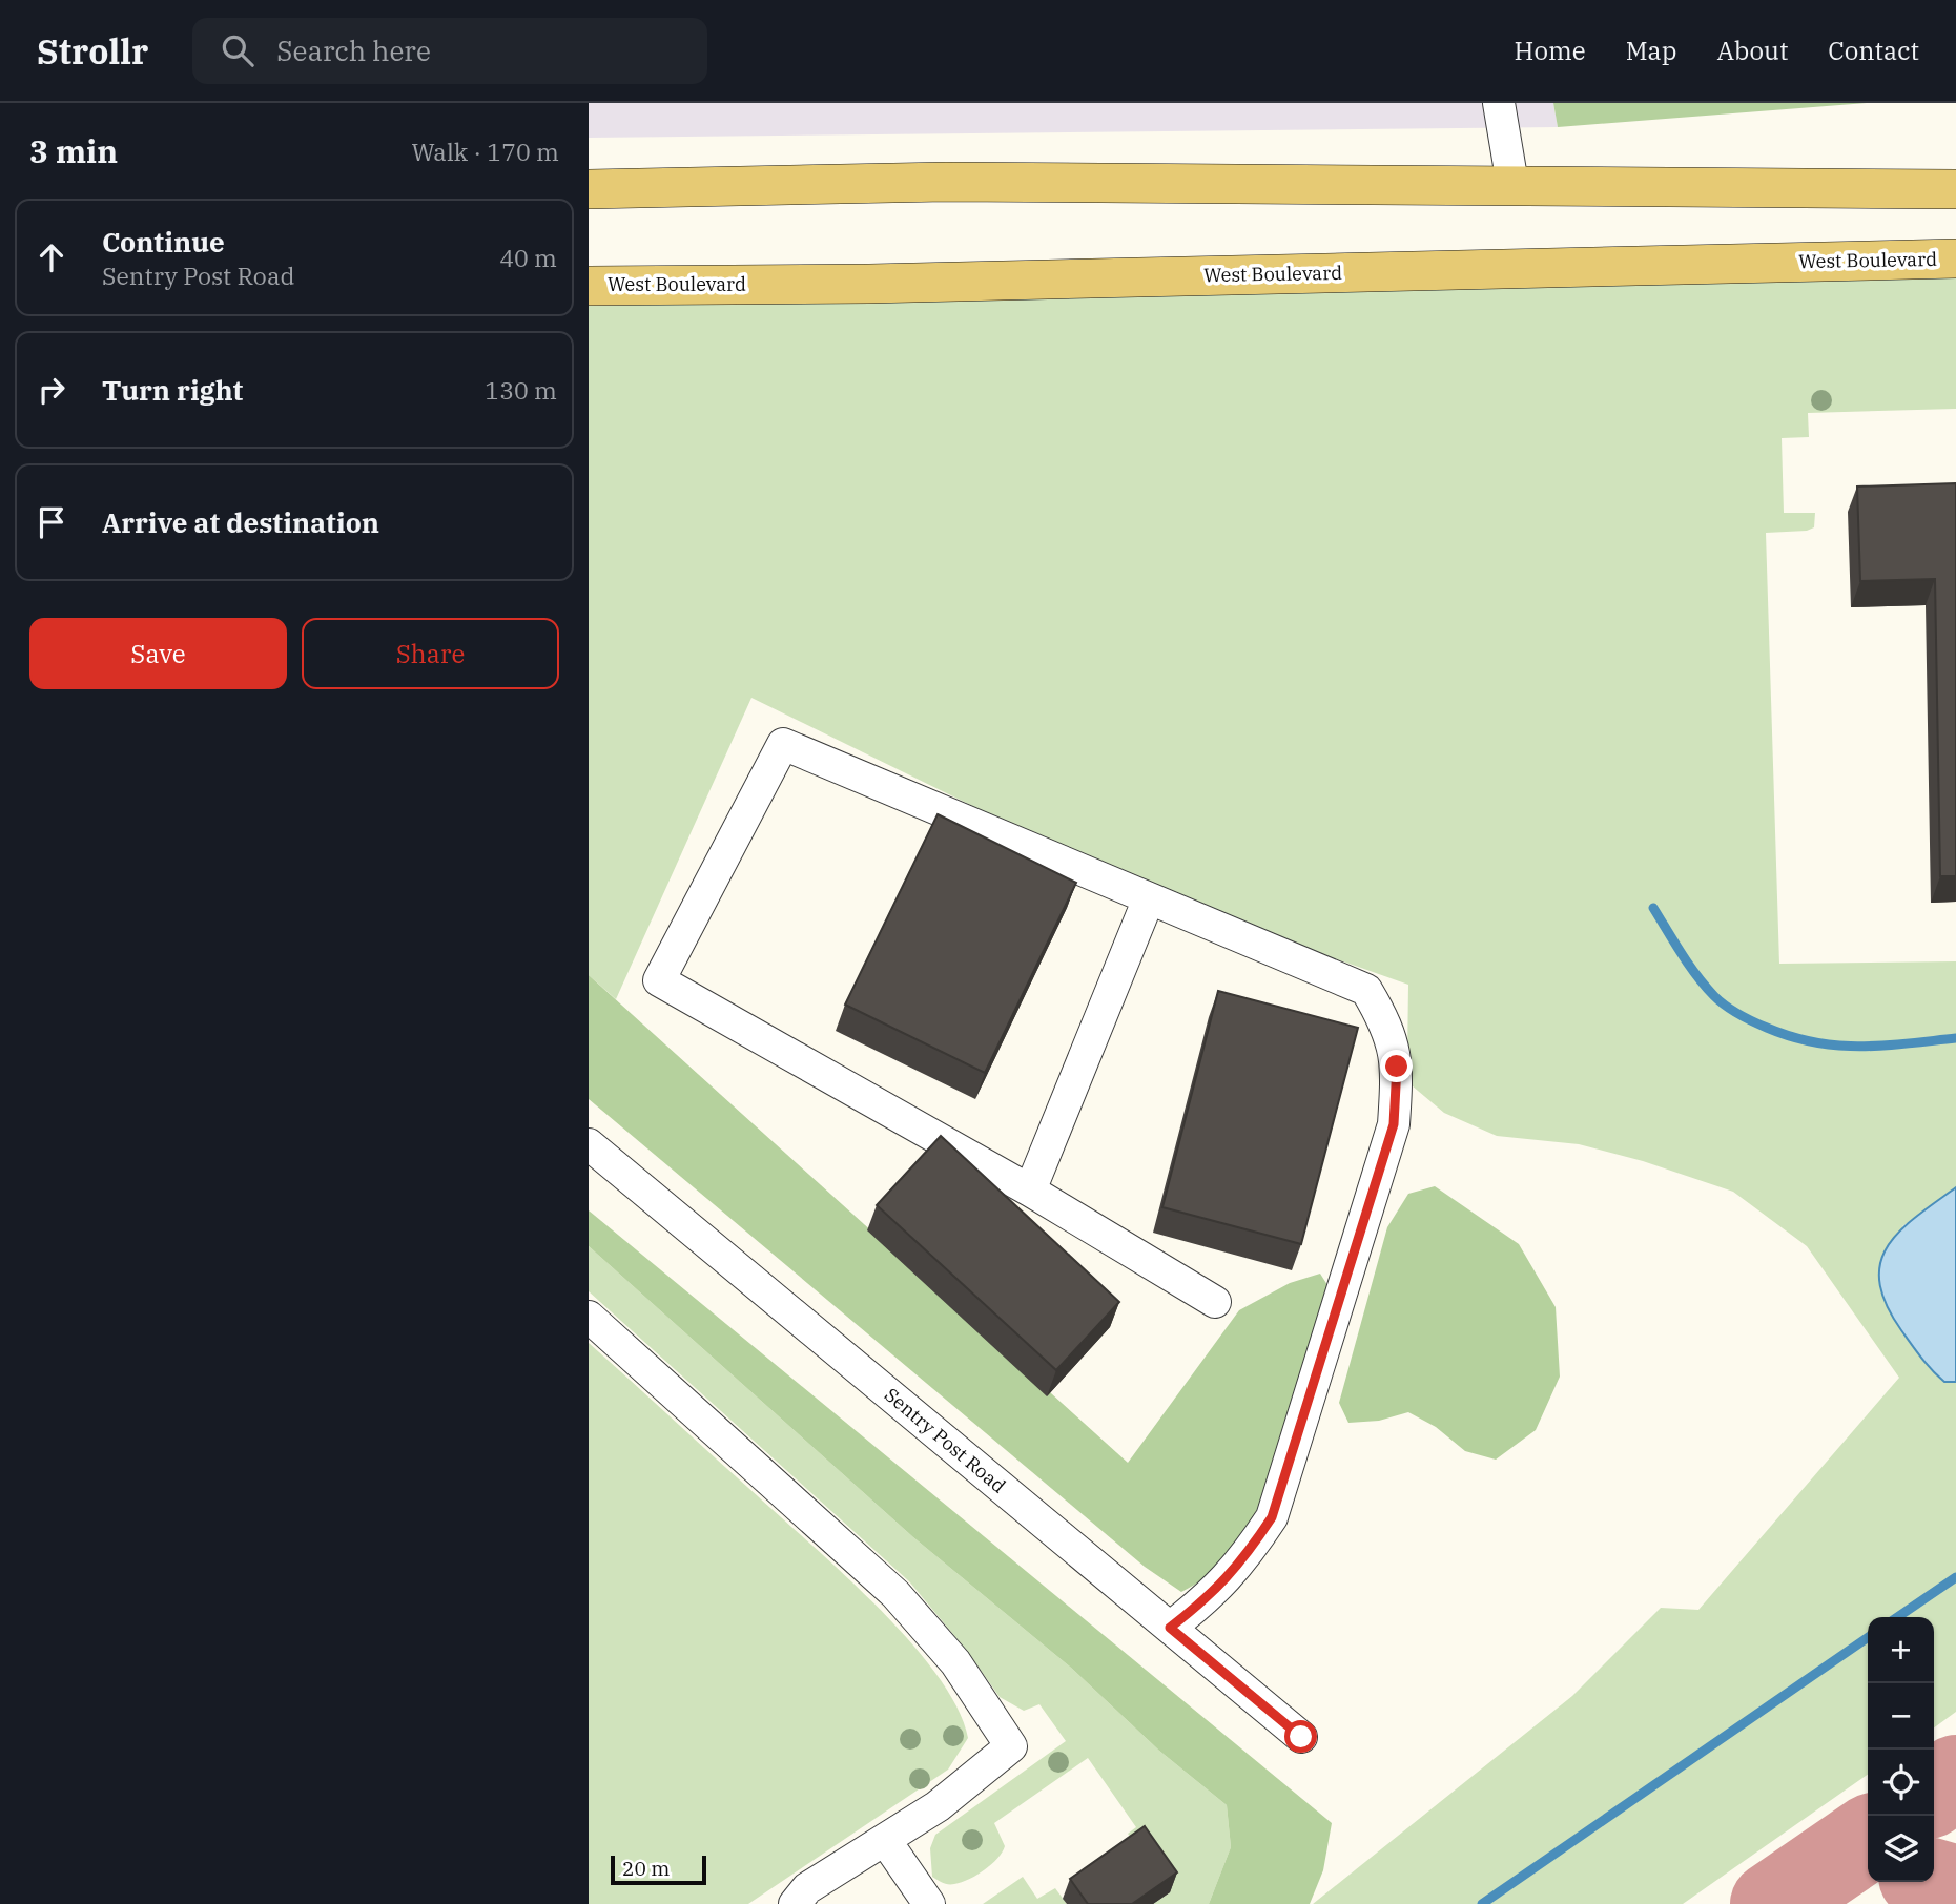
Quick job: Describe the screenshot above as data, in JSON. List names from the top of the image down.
{
  "streets": {
    "main road": ["West Boulevard"],
    "street": ["Sentry Post Road"]
  },
  "scale_bar": "20 m",
  "page": {
    "header": "Strollr",
    "search": "Search here",
    "nav": [
      "Home",
      "Map",
      "About",
      "Contact"
    ],
    "heading": ["3 min", "Walk · 170 m"],
    "list": [
      ["Continue", "Sentry Post Road", "40 m"],
      ["Turn right", "130 m"],
      "Arrive at destination"
    ],
    "buttons": ["Save", "Share"],
    "map_buttons": ["+", "−"],
    "scale": "20 m"
  }
}
